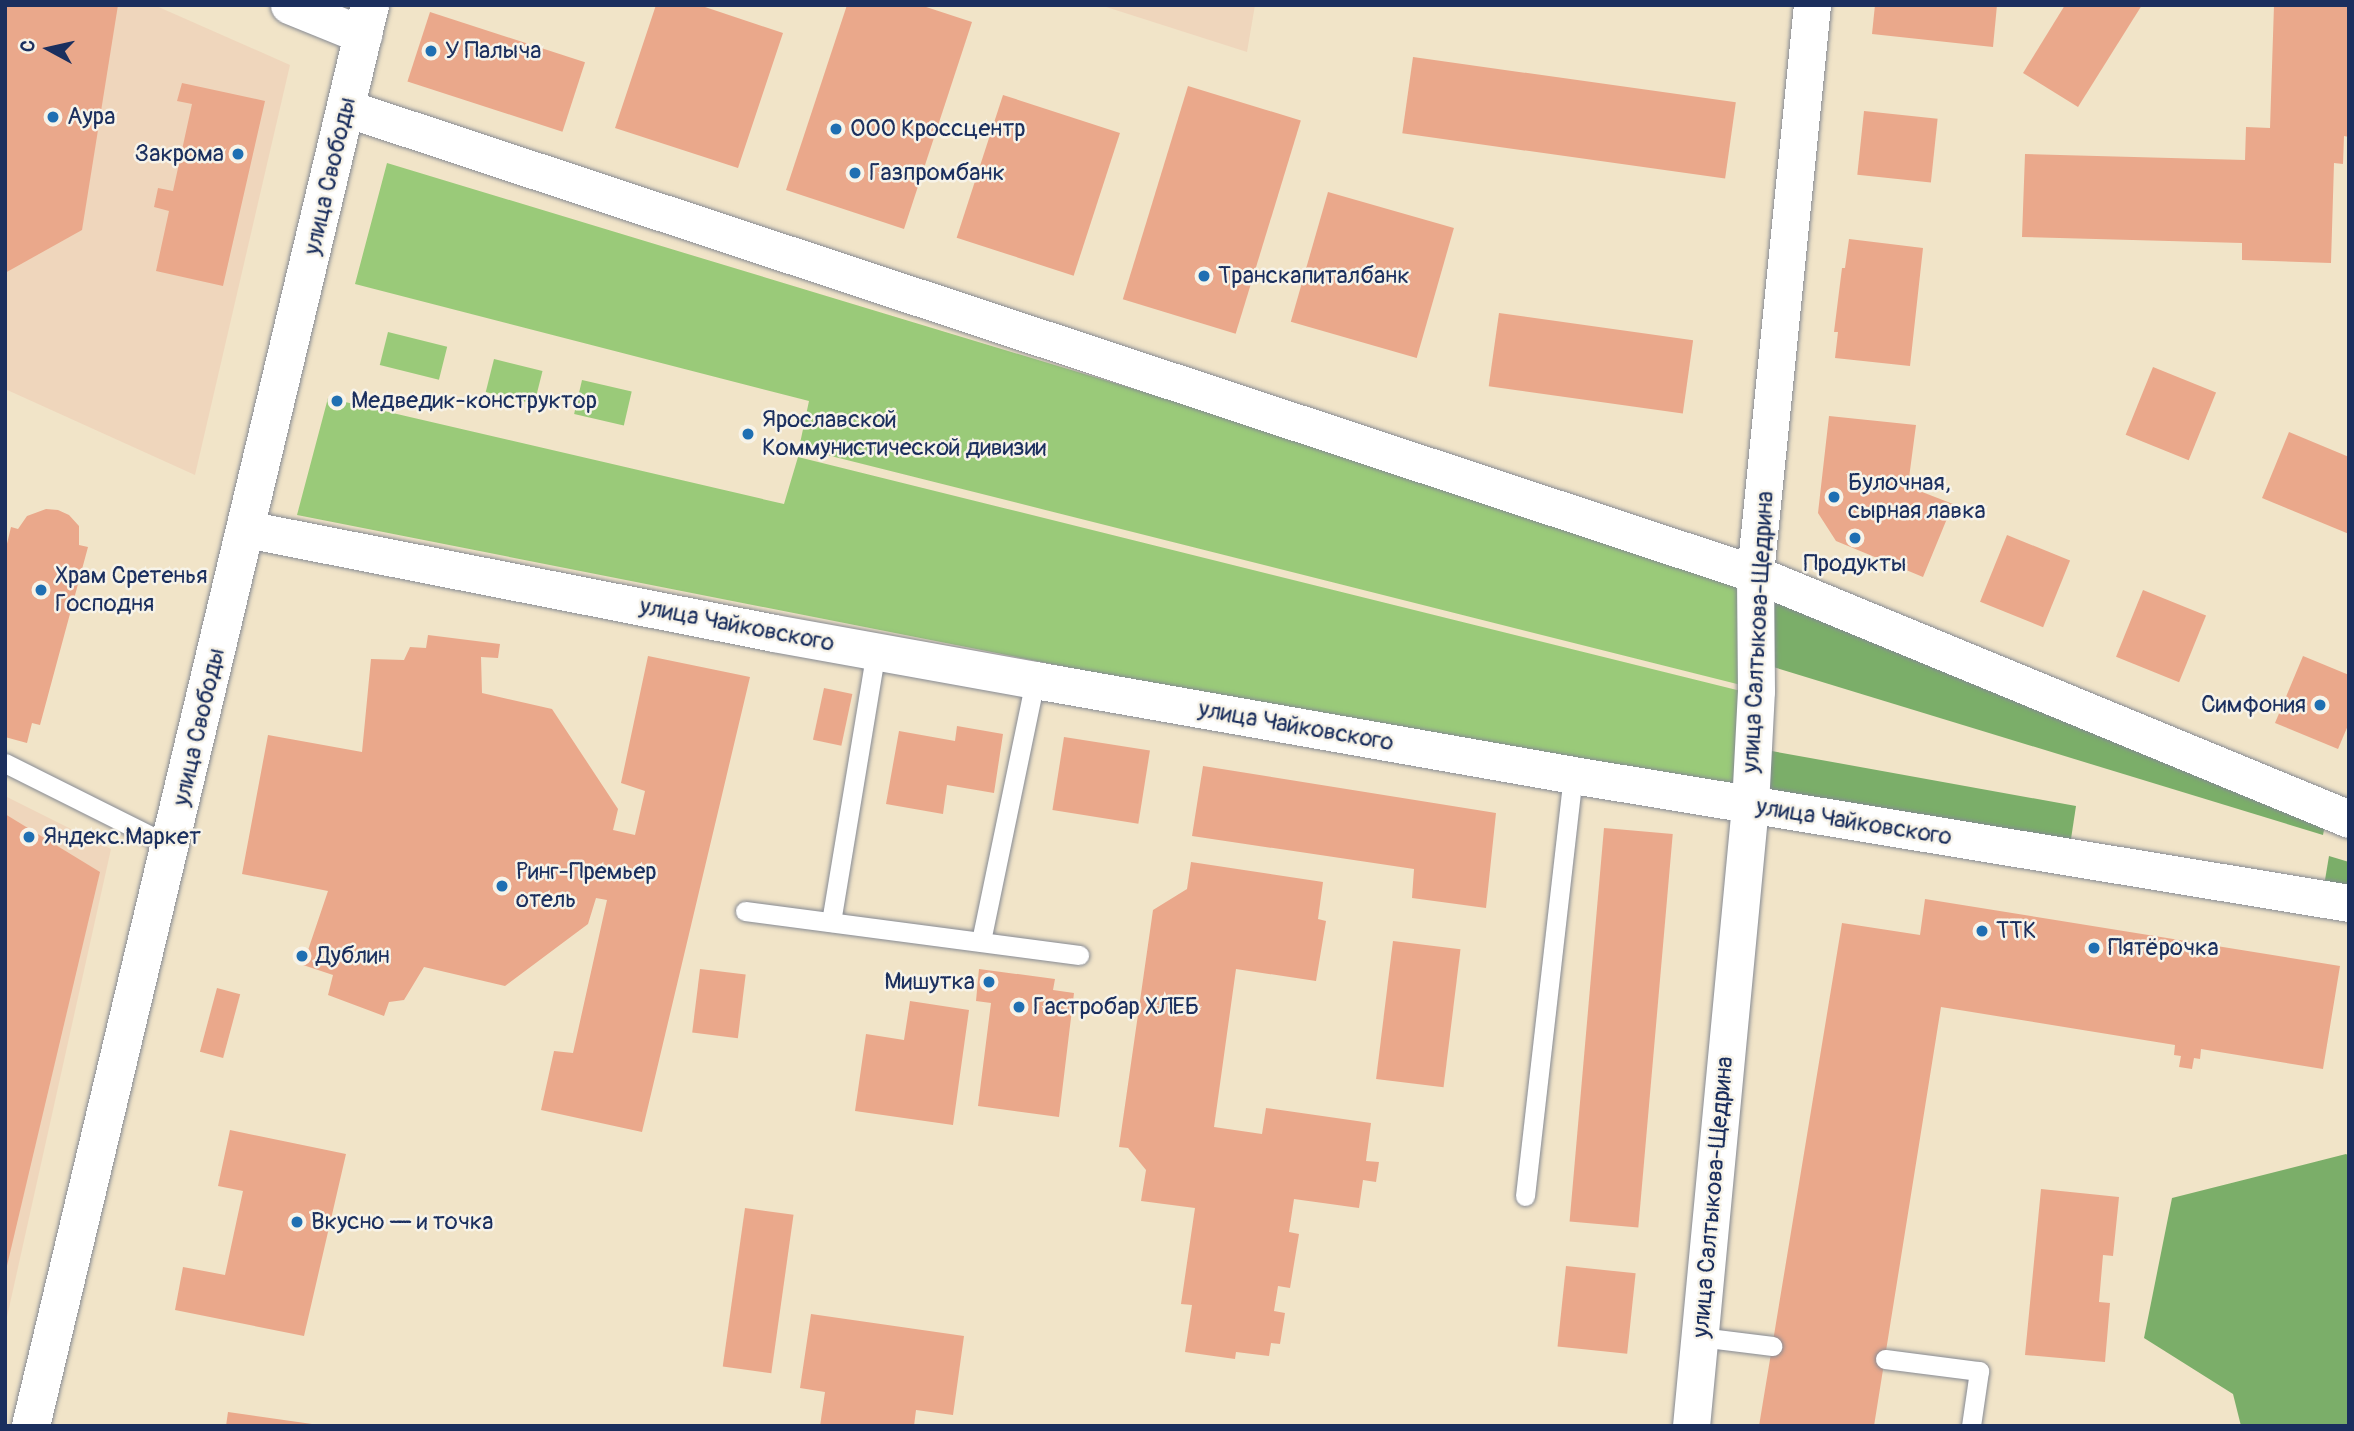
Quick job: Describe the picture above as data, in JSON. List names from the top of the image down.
{
  "streets": {
    "main road": ["улица Свободы"],
    "street": ["улица Чайковского", "улица Салтыкова-Щедрина"]
  },
  "crossings": [
    ["улица Свободы", "улица Чайковского"],
    ["улица Чайковского", "улица Салтыкова-Щедрина"]
  ],
  "places": [
    "У Палыча",
    "Аура",
    "ООО Кроссцентр",
    "Закрома",
    "Газпромбанк",
    "Транскапиталбанк",
    "Медведик-конструктор",
    "Ярославской Коммунистической дивизии",
    "Булочная, сырная лавка",
    "Продукты",
    "Храм Сретенья Господня",
    "Симфония",
    "Яндекс.Маркет",
    "Ринг-Премьер отель",
    "ТТК",
    "Пятёрочка",
    "Дублин",
    "Мишутка",
    "Гастробар ХЛЕБ",
    "Вкусно — и точка"
  ],
  "north": "left"
}
